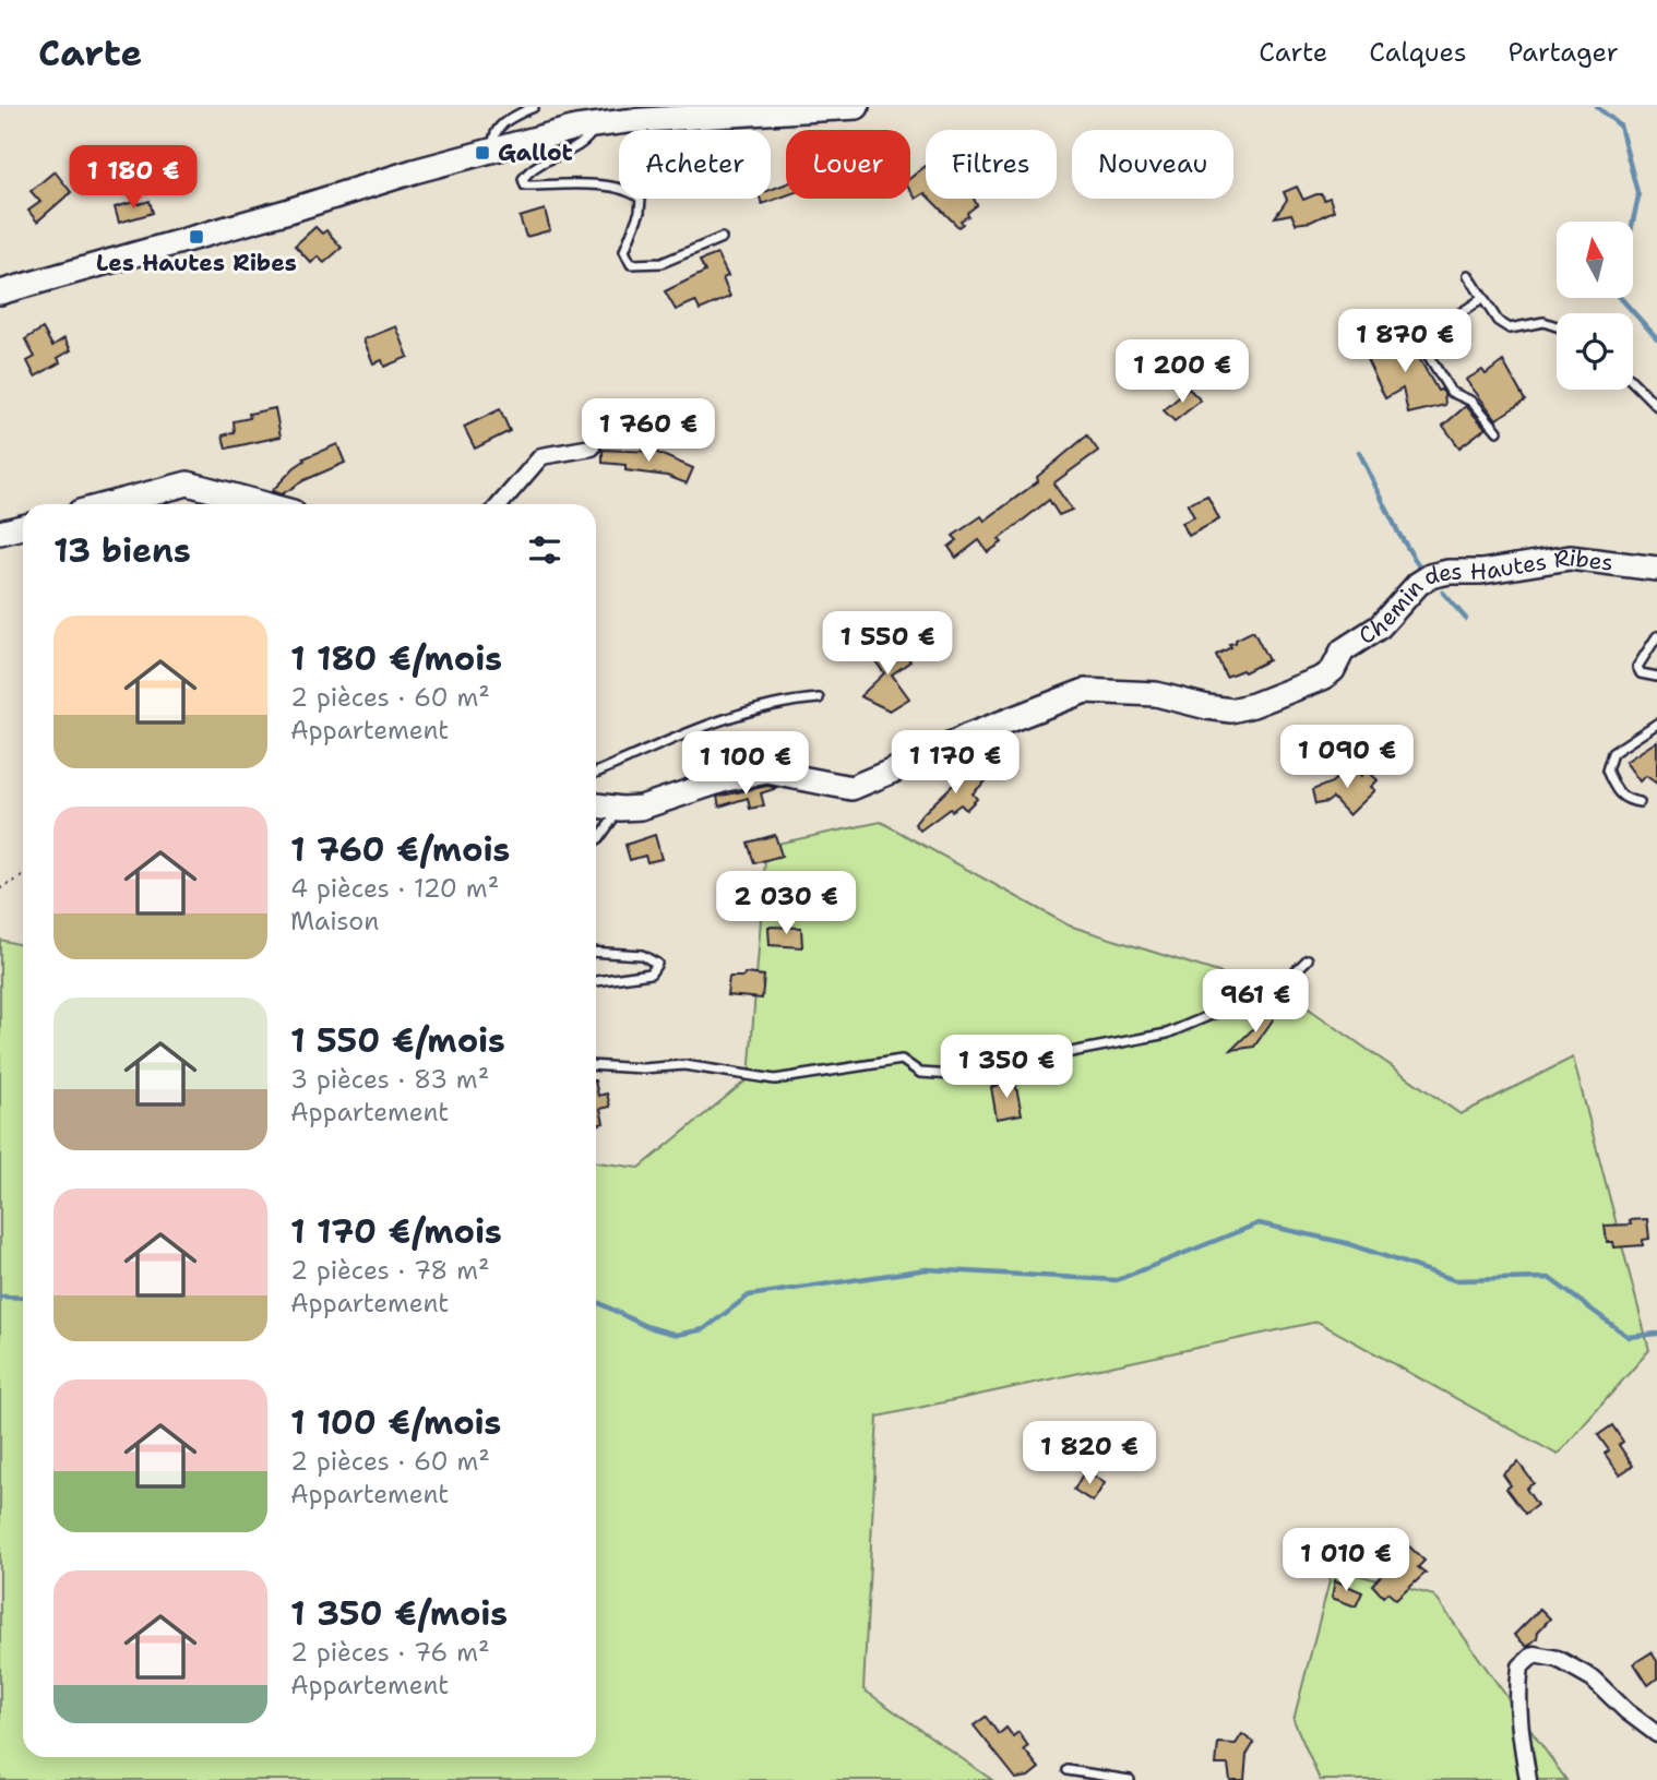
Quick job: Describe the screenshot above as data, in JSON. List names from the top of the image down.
{
  "streets": {
    "street": ["Chemin des Hautes Ribes"]
  },
  "places": {
    "transit": ["Gallot", "Les Hautes Ribes"]
  },
  "north": "top",
  "page": {
    "header": "Carte",
    "nav": ["Carte", "Calques", "Partager"],
    "chip": [
      "Acheter",
      "Louer",
      "Filtres",
      "Nouveau"
    ],
    "price": [
      "1 180 €",
      "1 870 €",
      "1 200 €",
      "1 760 €",
      "1 550 €",
      "1 090 €",
      "1 170 €",
      "1 100 €",
      "2 030 €",
      "961 €",
      "1 350 €",
      "1 820 €",
      "1 010 €"
    ],
    "heading": "13 biens",
    "list": [
      {
        "name": "1 180 €/mois",
        "note": "2 pièces · 60 m² · Appartement"
      },
      {
        "name": "1 760 €/mois",
        "note": "4 pièces · 120 m² · Maison"
      },
      {
        "name": "1 550 €/mois",
        "note": "3 pièces · 83 m² · Appartement"
      },
      {
        "name": "1 170 €/mois",
        "note": "2 pièces · 78 m² · Appartement"
      },
      {
        "name": "1 100 €/mois",
        "note": "2 pièces · 60 m² · Appartement"
      },
      {
        "name": "1 350 €/mois",
        "note": "2 pièces · 76 m² · Appartement"
      }
    ]
  }
}
